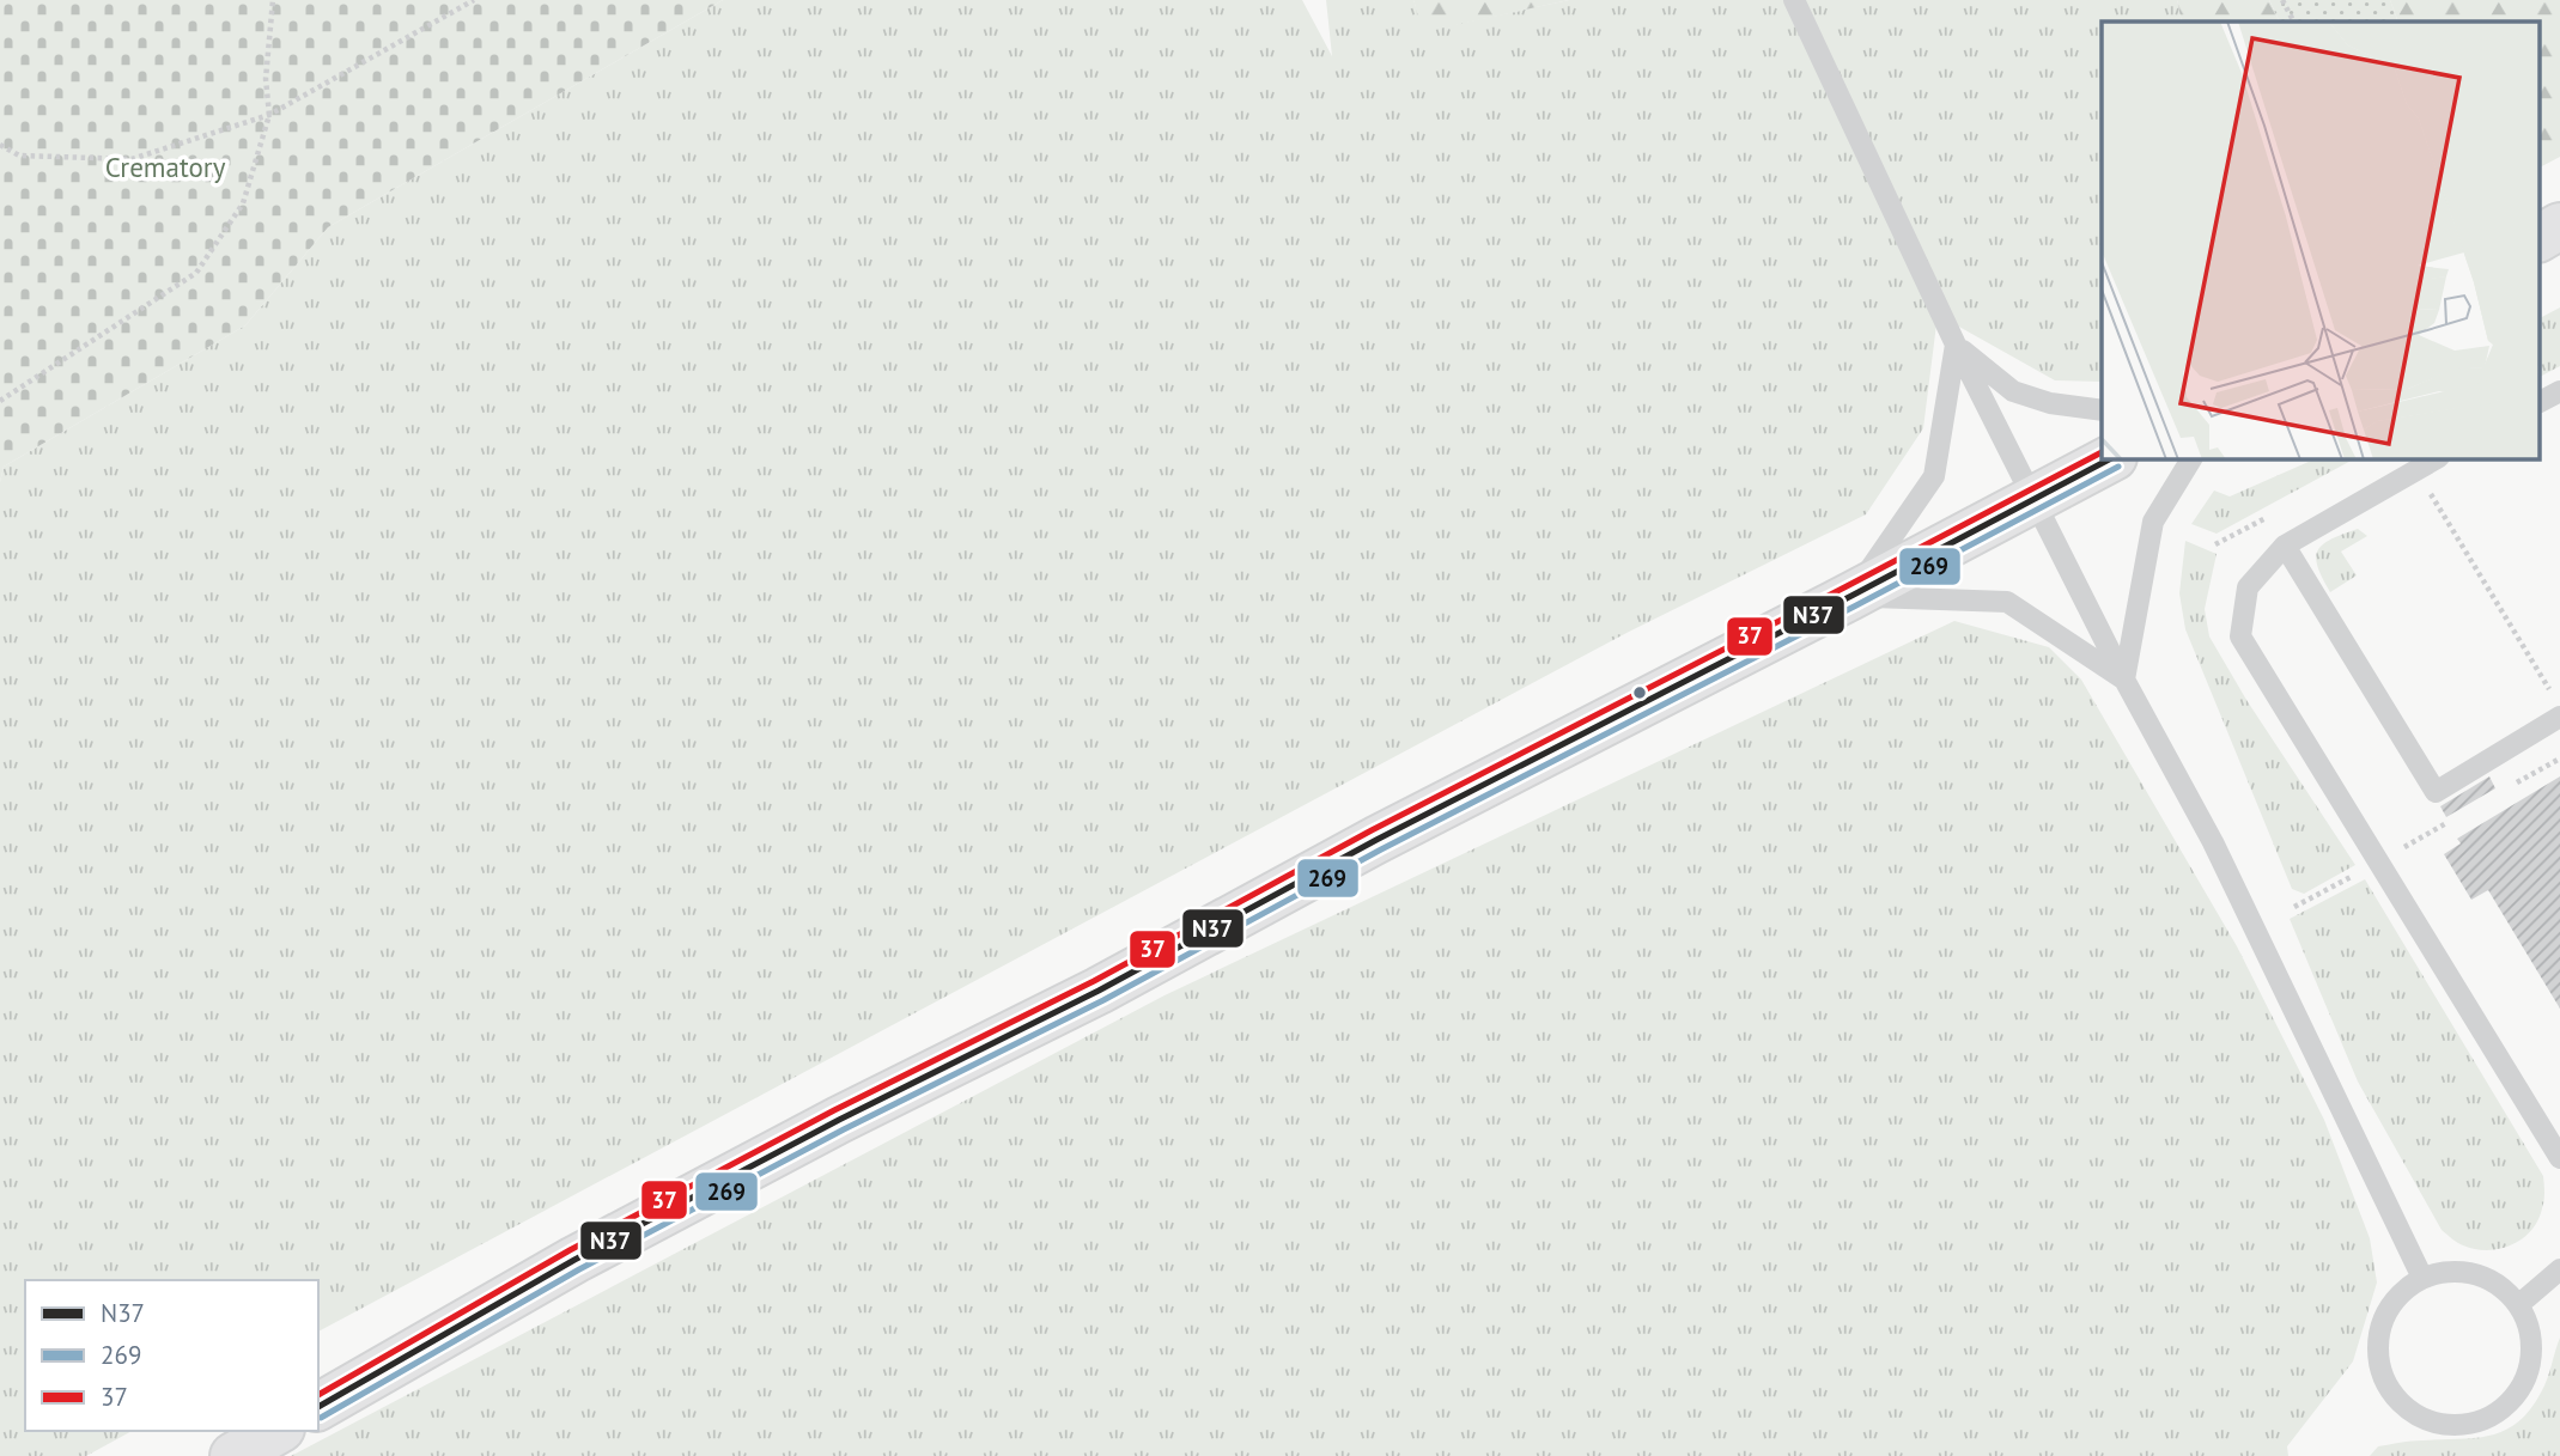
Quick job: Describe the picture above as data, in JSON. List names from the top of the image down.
{
  "parks": ["Crematory"],
  "lines": ["transit line 37", "transit line N37", "transit line 269"],
  "legend": ["N37", "269", "37"]
}
